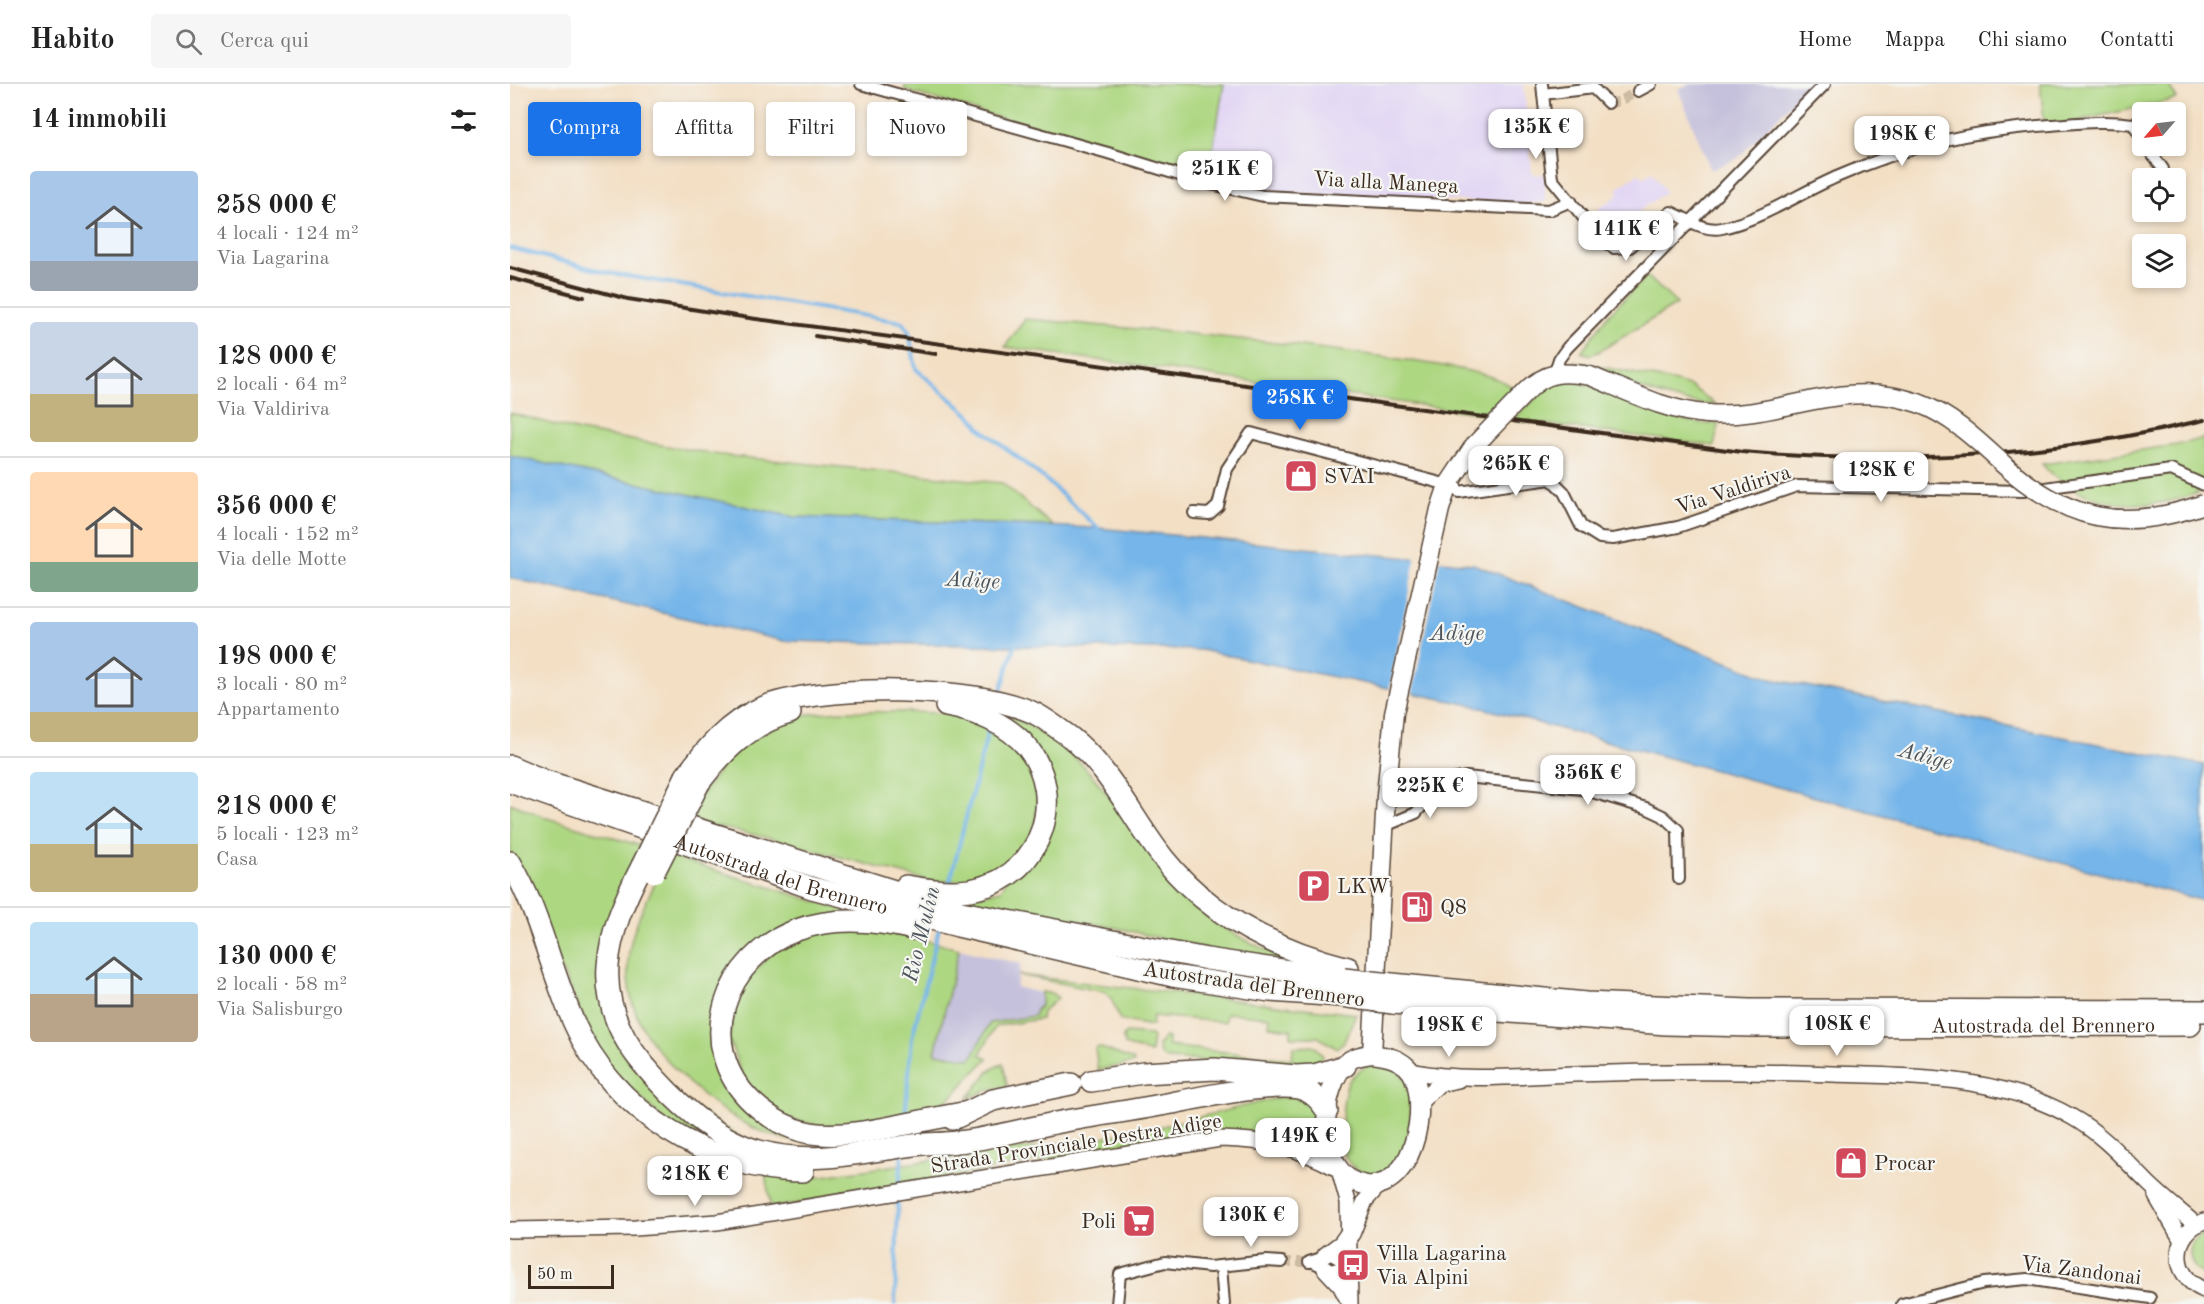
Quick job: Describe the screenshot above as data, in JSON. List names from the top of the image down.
{
  "streets": {
    "highway": ["Autostrada del Brennero"],
    "main road": ["Strada Provinciale Destra Adige"],
    "street": ["Via alla Manega", "Via Valdiriva", "Via Zandonai"]
  },
  "water": ["Adige", "Rio Mulin"],
  "places": {
    "shop": ["SVAI", "Procar"],
    "parking": ["LKW"],
    "fuel station": ["Q8"],
    "supermarket": ["Poli"],
    "bus stop": ["Villa Lagarina Via Alpini"]
  },
  "scale_bar": "50 m",
  "north": "bottom left",
  "page": {
    "header": "Habito",
    "search": "Cerca qui",
    "nav": [
      "Home",
      "Mappa",
      "Chi siamo",
      "Contatti"
    ],
    "heading": "14 immobili",
    "chip": [
      "Compra",
      "Affitta",
      "Filtri",
      "Nuovo"
    ],
    "price": [
      "135K €",
      "198K €",
      "251K €",
      "141K €",
      "258K €",
      "265K €",
      "128K €",
      "356K €",
      "225K €",
      "108K €",
      "198K €",
      "149K €",
      "218K €",
      "130K €"
    ],
    "list": [
      {
        "name": "258 000 €",
        "note": "4 locali · 124 m² · Via Lagarina"
      },
      {
        "name": "128 000 €",
        "note": "2 locali · 64 m² · Via Valdiriva"
      },
      {
        "name": "356 000 €",
        "note": "4 locali · 152 m² · Via delle Motte"
      },
      {
        "name": "198 000 €",
        "note": "3 locali · 80 m² · Appartamento"
      },
      {
        "name": "218 000 €",
        "note": "5 locali · 123 m² · Casa"
      },
      {
        "name": "130 000 €",
        "note": "2 locali · 58 m² · Via Salisburgo"
      }
    ],
    "scale": "50 m"
  }
}
